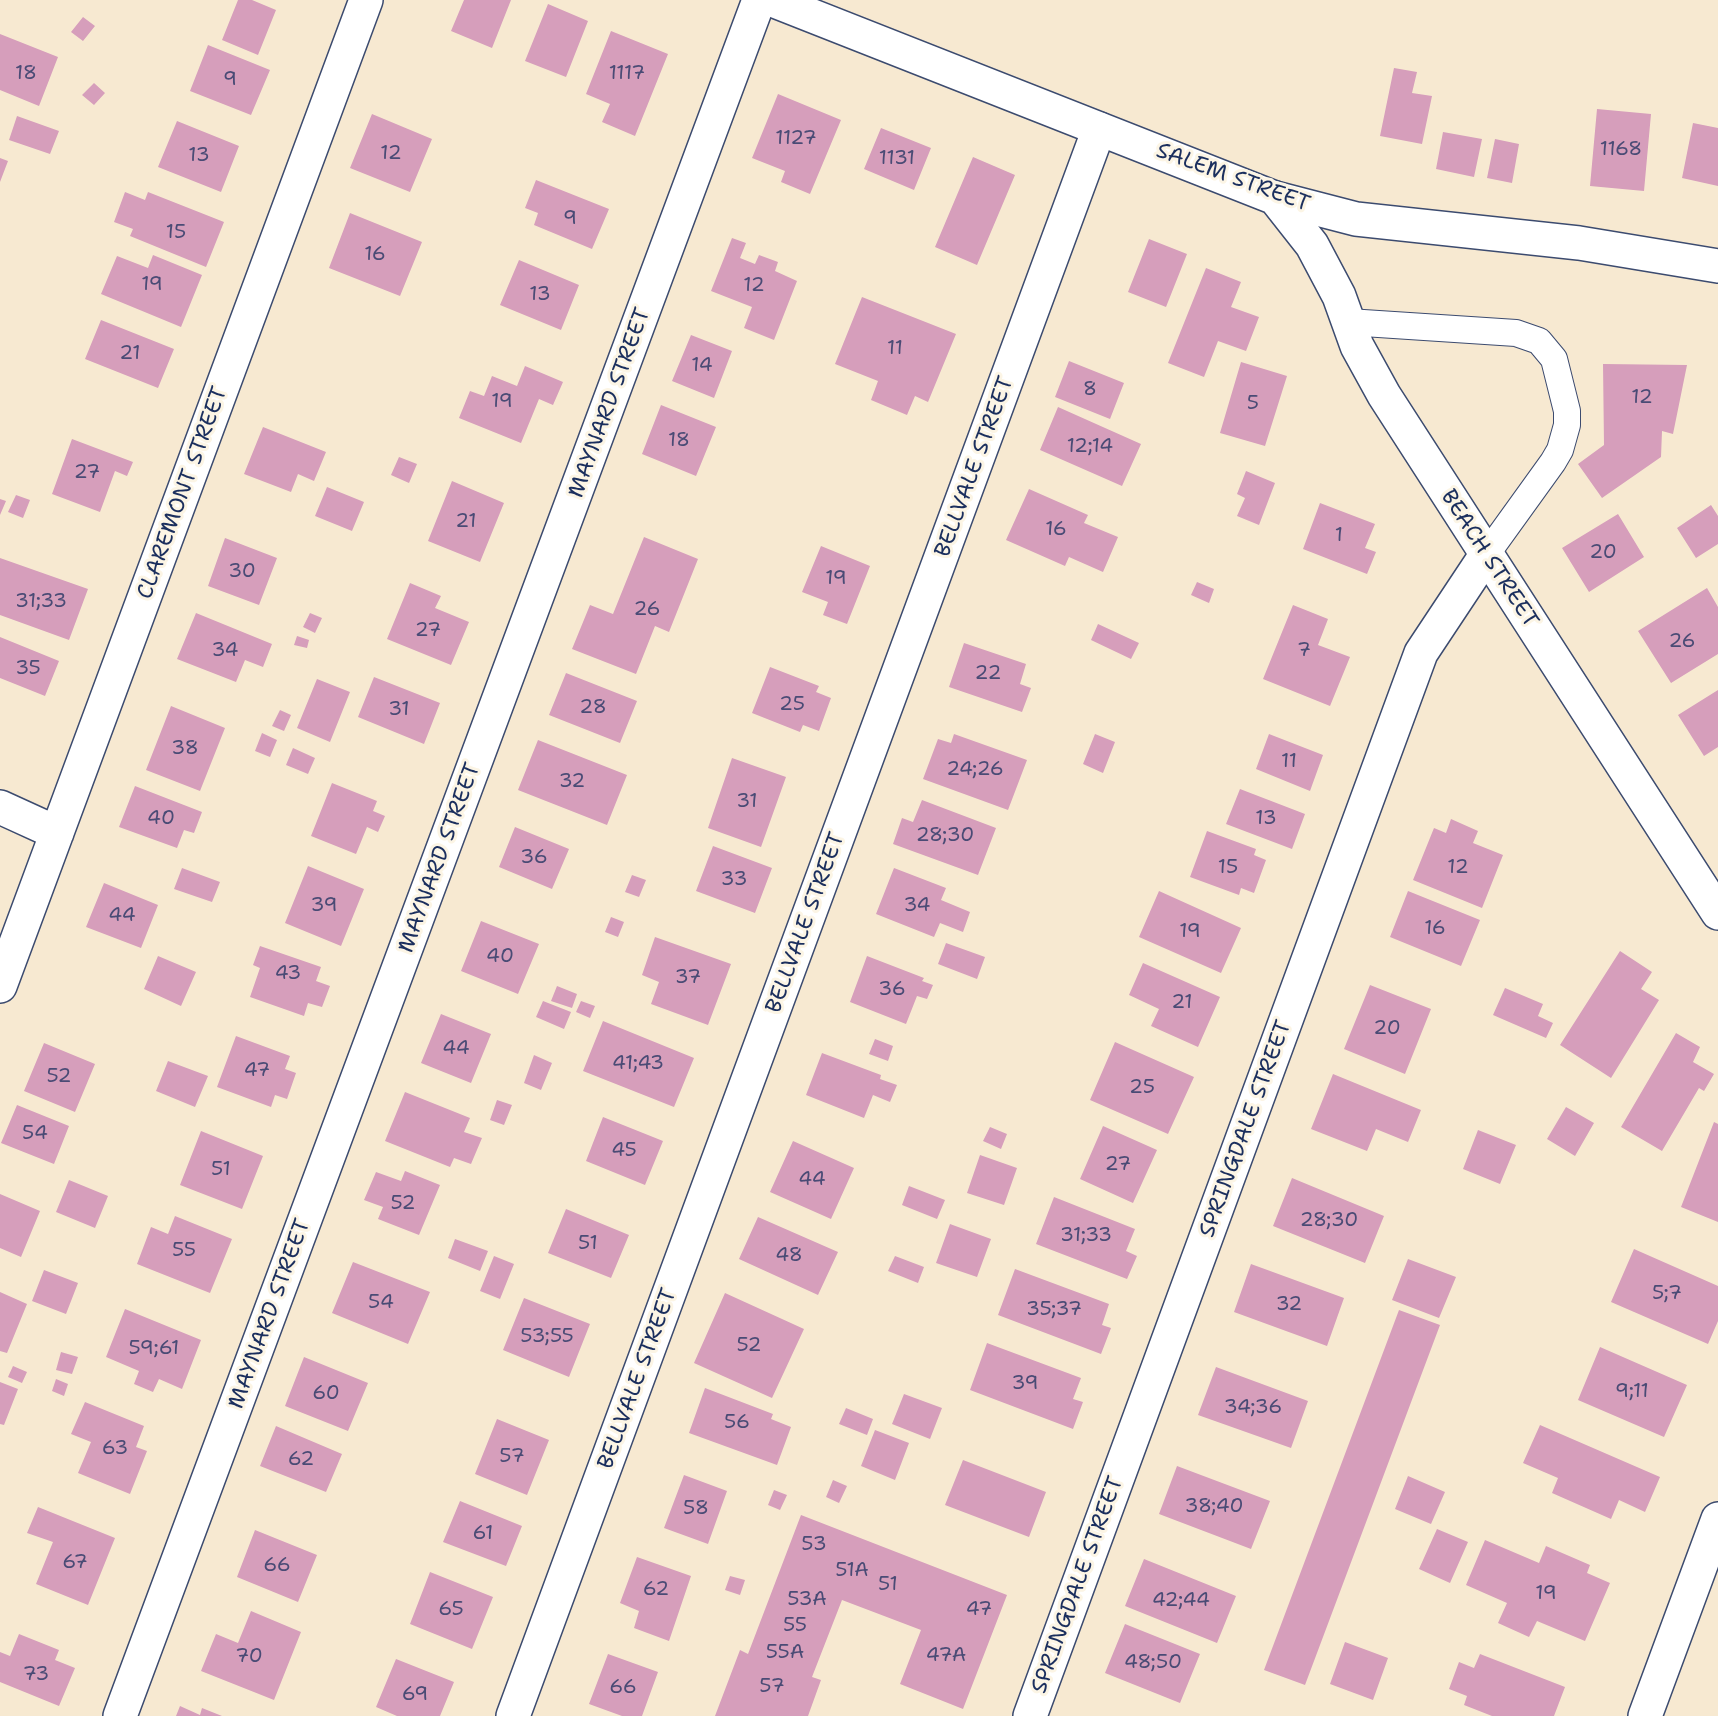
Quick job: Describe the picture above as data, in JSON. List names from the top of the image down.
{
  "streets": {
    "street": [
      "SALEM STREET",
      "MAYNARD STREET",
      "BELLVALE STREET",
      "CLAREMONT STREET",
      "BEACH STREET",
      "SPRINGDALE STREET"
    ]
  },
  "crossings": [
    ["SALEM STREET", "BELLVALE STREET"],
    ["SALEM STREET", "BEACH STREET"],
    ["BEACH STREET", "SPRINGDALE STREET"]
  ],
  "house_numbers": [
    "18",
    "1117",
    "9",
    "1127",
    "1168",
    "12",
    "13",
    "1131",
    "9",
    "15",
    "16",
    "19",
    "12",
    "13",
    "11",
    "21",
    "14",
    "8",
    "12",
    "19",
    "5",
    "18",
    "12;14",
    "27",
    "21",
    "16",
    "1",
    "20",
    "30",
    "19",
    "31;33",
    "26",
    "27",
    "26",
    "34",
    "7",
    "35",
    "22",
    "25",
    "28",
    "31",
    "38",
    "11",
    "24;26",
    "32",
    "31",
    "40",
    "13",
    "28;30",
    "36",
    "15",
    "12",
    "33",
    "39",
    "34",
    "44",
    "16",
    "19",
    "40",
    "43",
    "37",
    "36",
    "21",
    "20",
    "44",
    "41;43",
    "47",
    "52",
    "25",
    "54",
    "45",
    "27",
    "51",
    "44",
    "52",
    "28;30",
    "31;33",
    "51",
    "55",
    "48",
    "5;7",
    "54",
    "32",
    "35;37",
    "53;55",
    "52",
    "59;61",
    "39",
    "9;11",
    "60",
    "34;36",
    "56",
    "63",
    "57",
    "62",
    "38;40",
    "58",
    "61",
    "53",
    "67",
    "66",
    "51A",
    "51",
    "62",
    "19",
    "53A",
    "42;44",
    "65",
    "47",
    "55",
    "55A",
    "47A",
    "70",
    "48;50",
    "73",
    "57",
    "66",
    "69"
  ]
}
